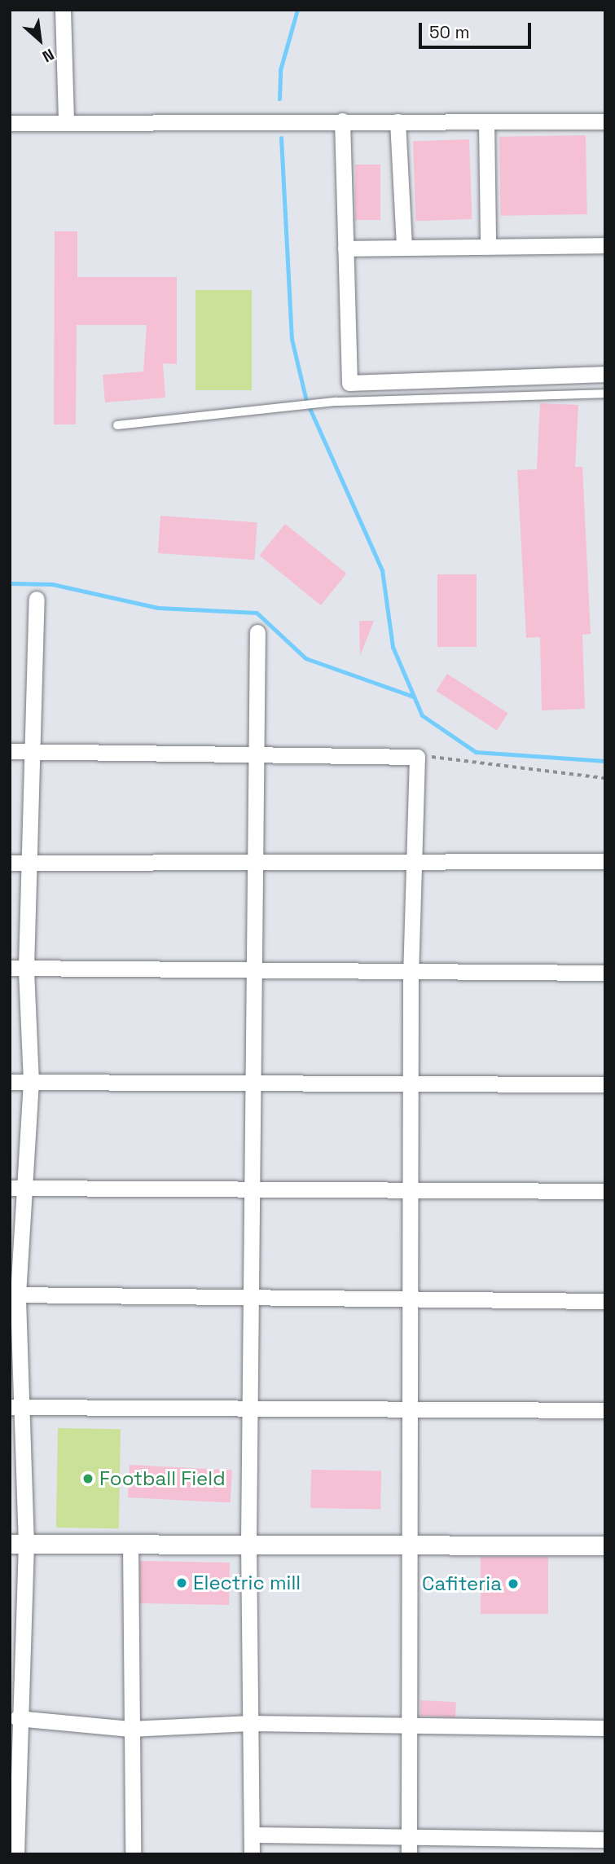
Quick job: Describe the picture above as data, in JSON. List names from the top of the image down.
{
  "places": ["Football Field", "Electric mill", "Cafiteria"],
  "scale_bar": "50 m",
  "north": "bottom right"
}
